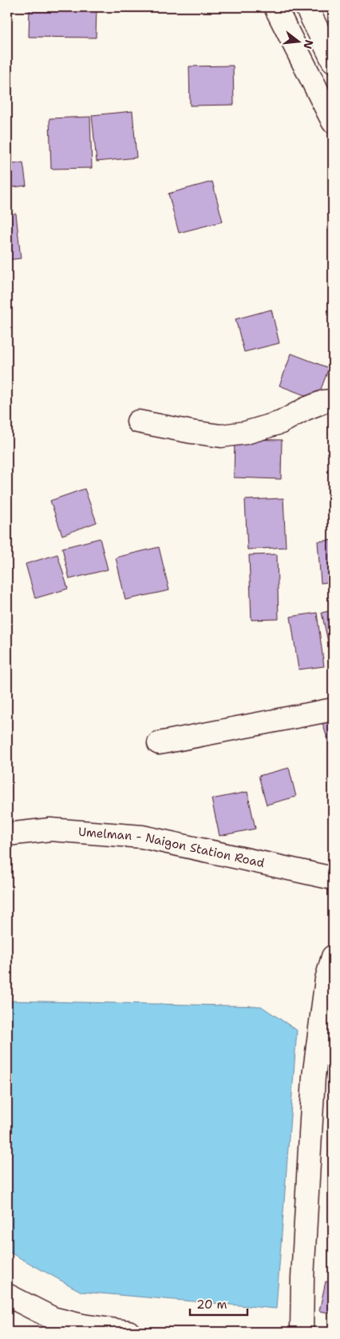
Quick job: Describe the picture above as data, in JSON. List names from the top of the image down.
{
  "streets": {
    "street": ["Umelman - Naigon Station Road"]
  },
  "scale_bar": "20 m",
  "north": "right"
}
